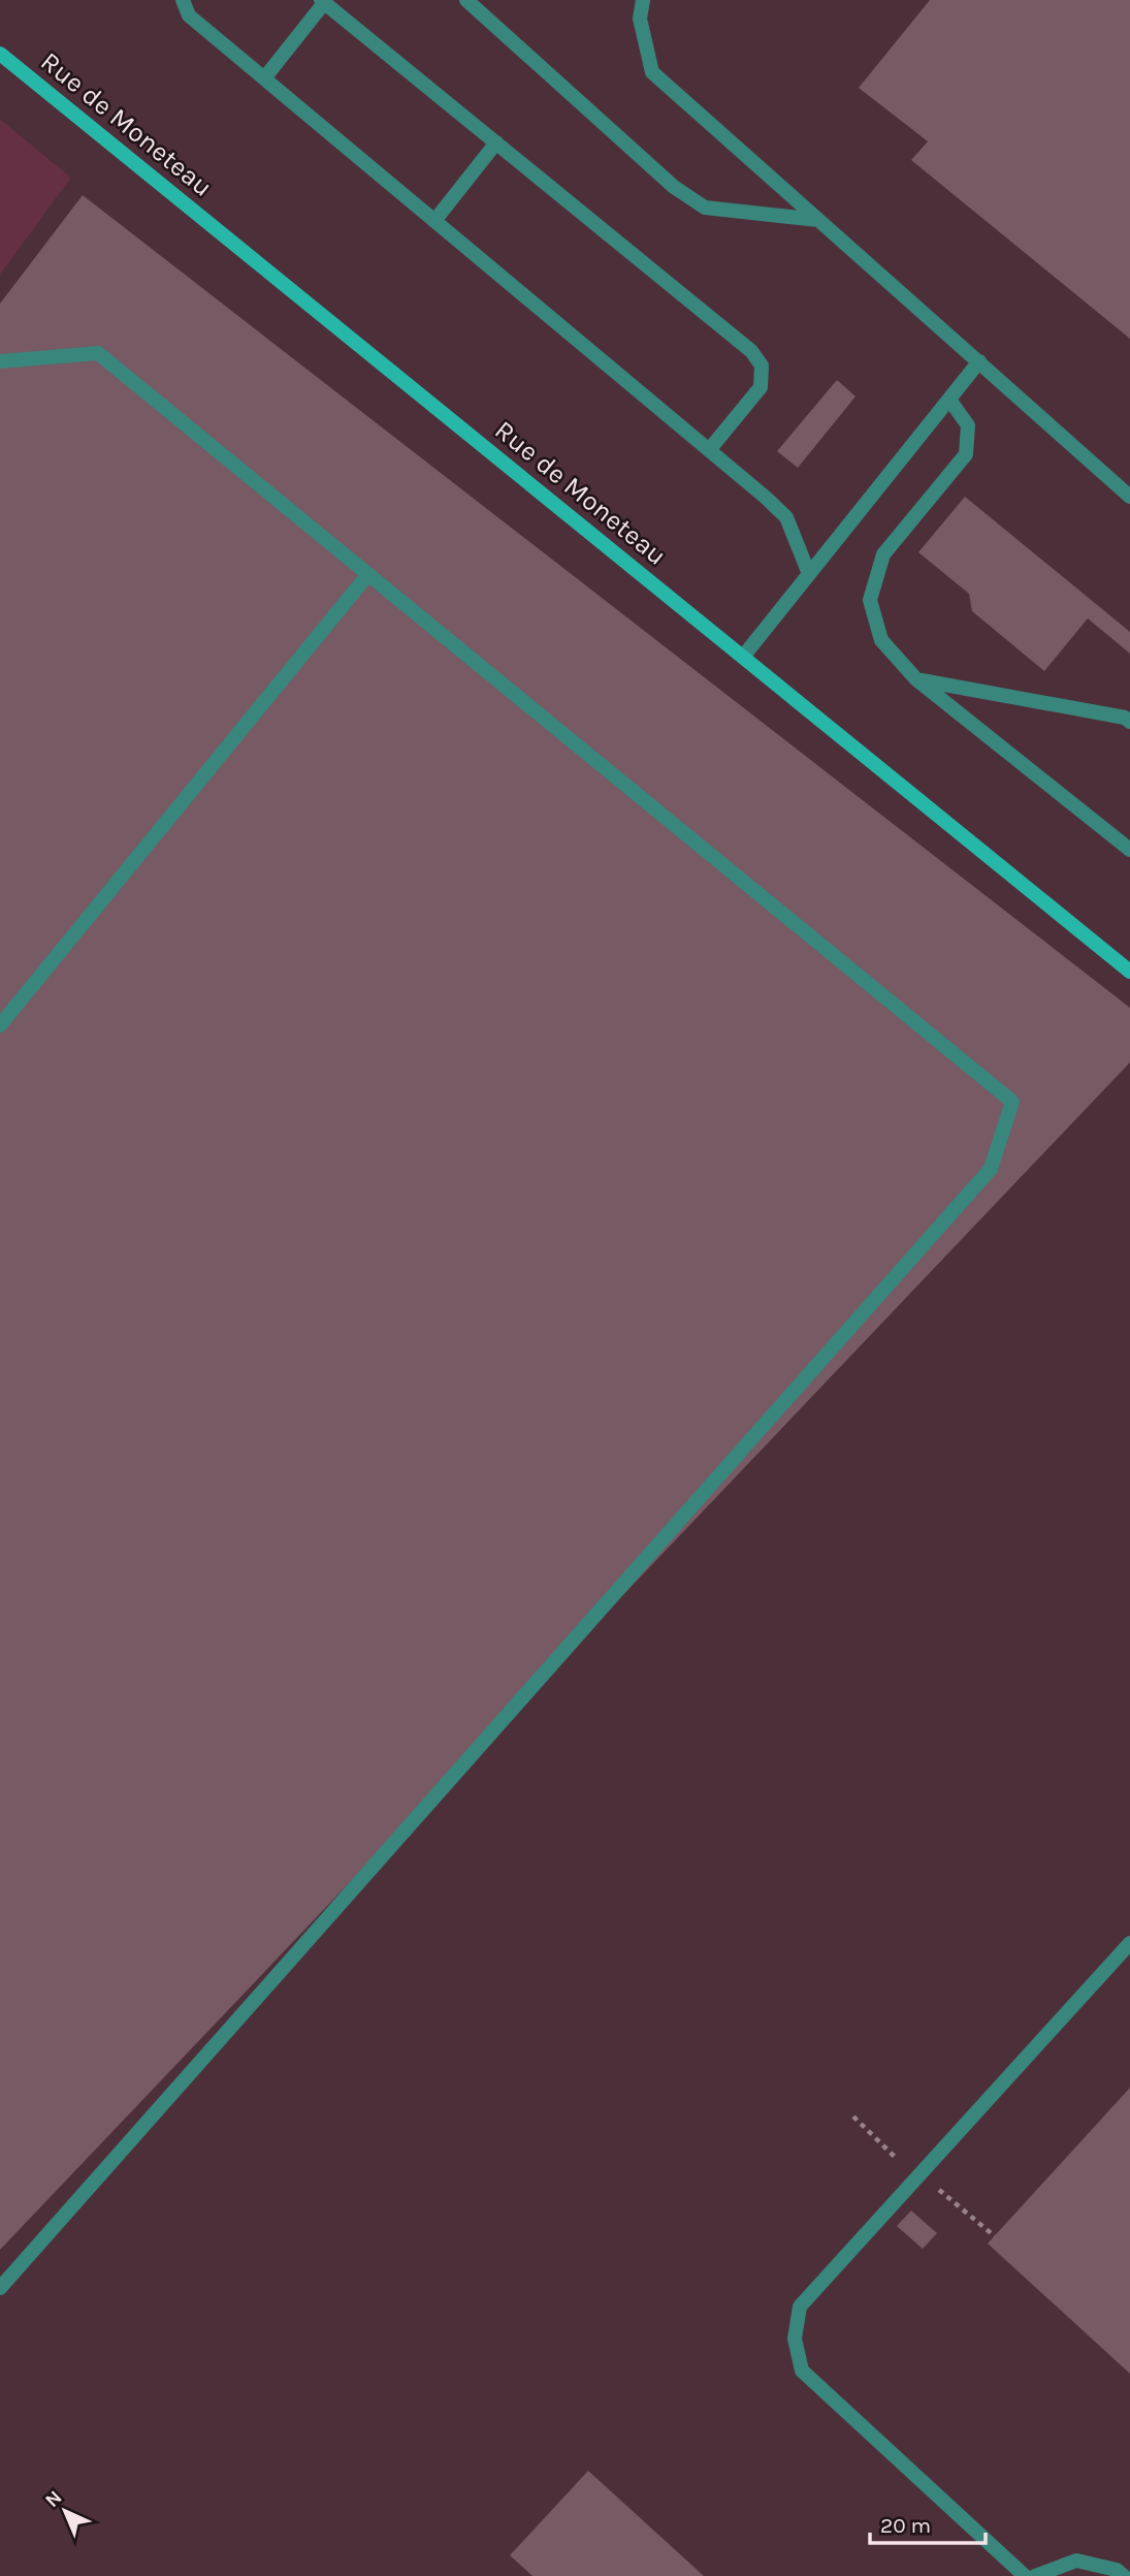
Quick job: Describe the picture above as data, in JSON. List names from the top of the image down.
{
  "streets": {
    "main road": ["Rue de Moneteau"]
  },
  "scale_bar": "20 m",
  "north": "top left"
}
